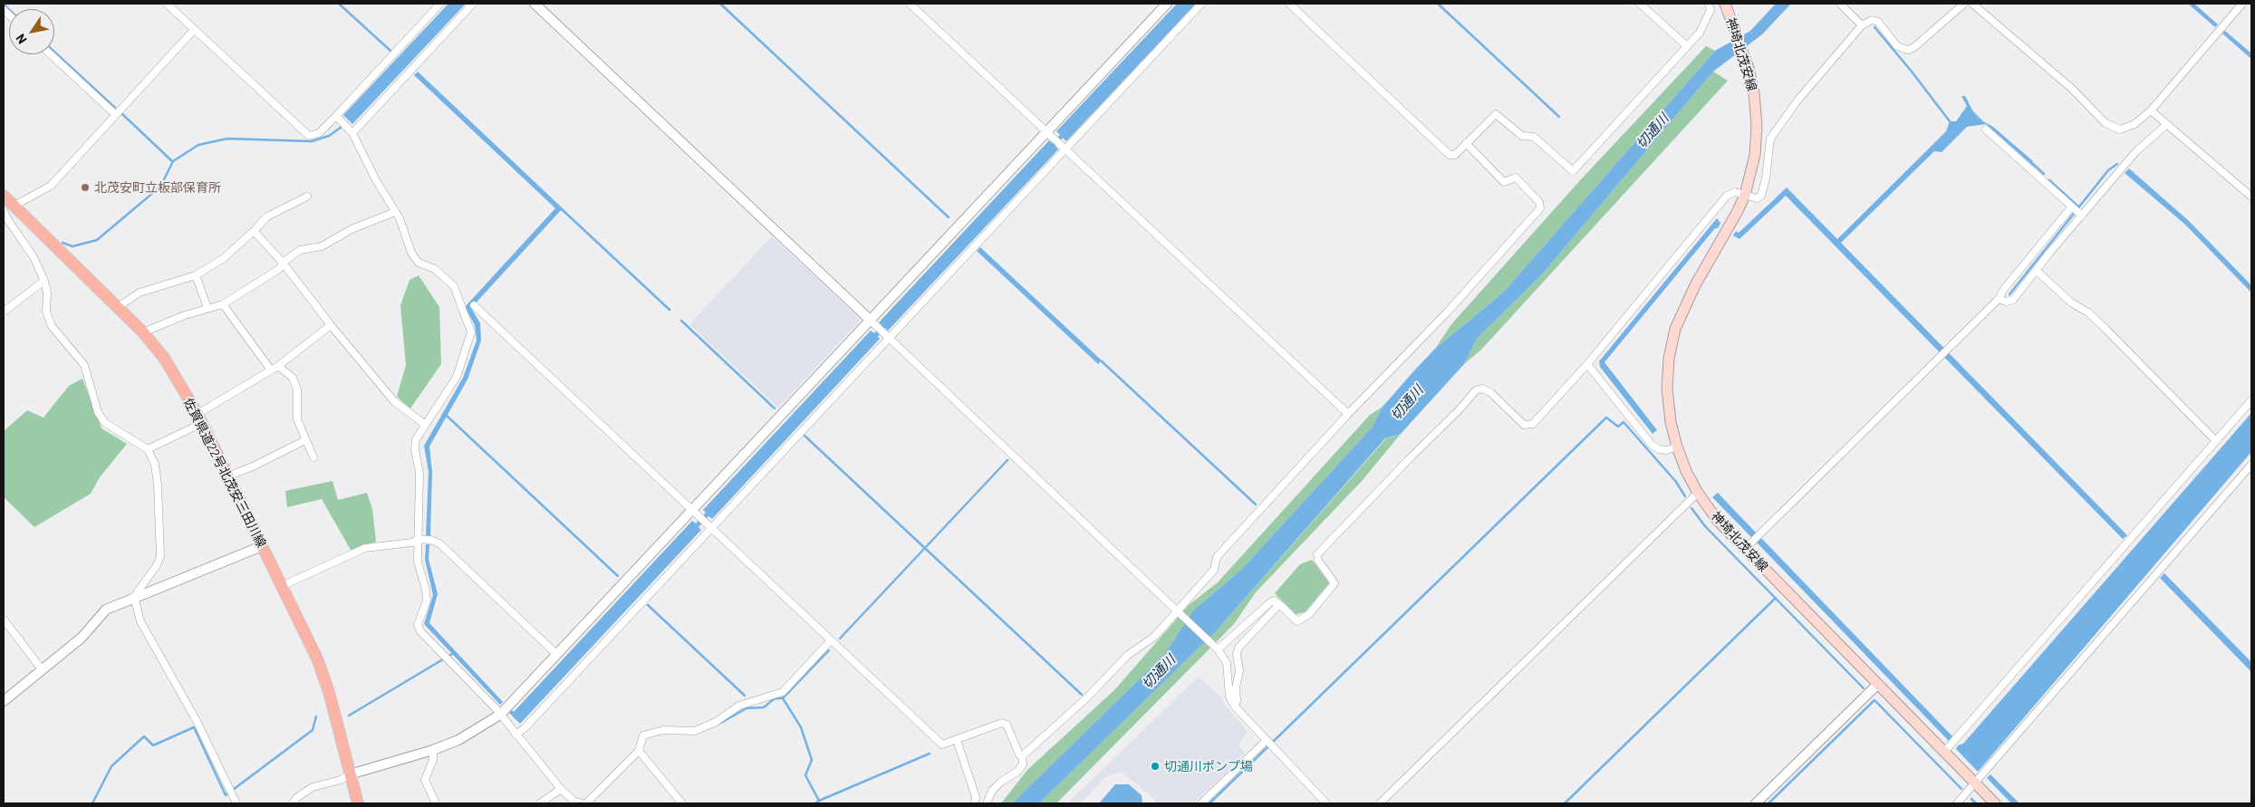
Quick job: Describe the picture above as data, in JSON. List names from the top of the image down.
{
  "streets": {
    "main road": ["神埼北茂安線", "佐賀県道22号北茂安三田川線"]
  },
  "water": ["切通川"],
  "places": ["北茂安町立板部保育所", "切通川ポンプ場"],
  "north": "bottom left"
}
